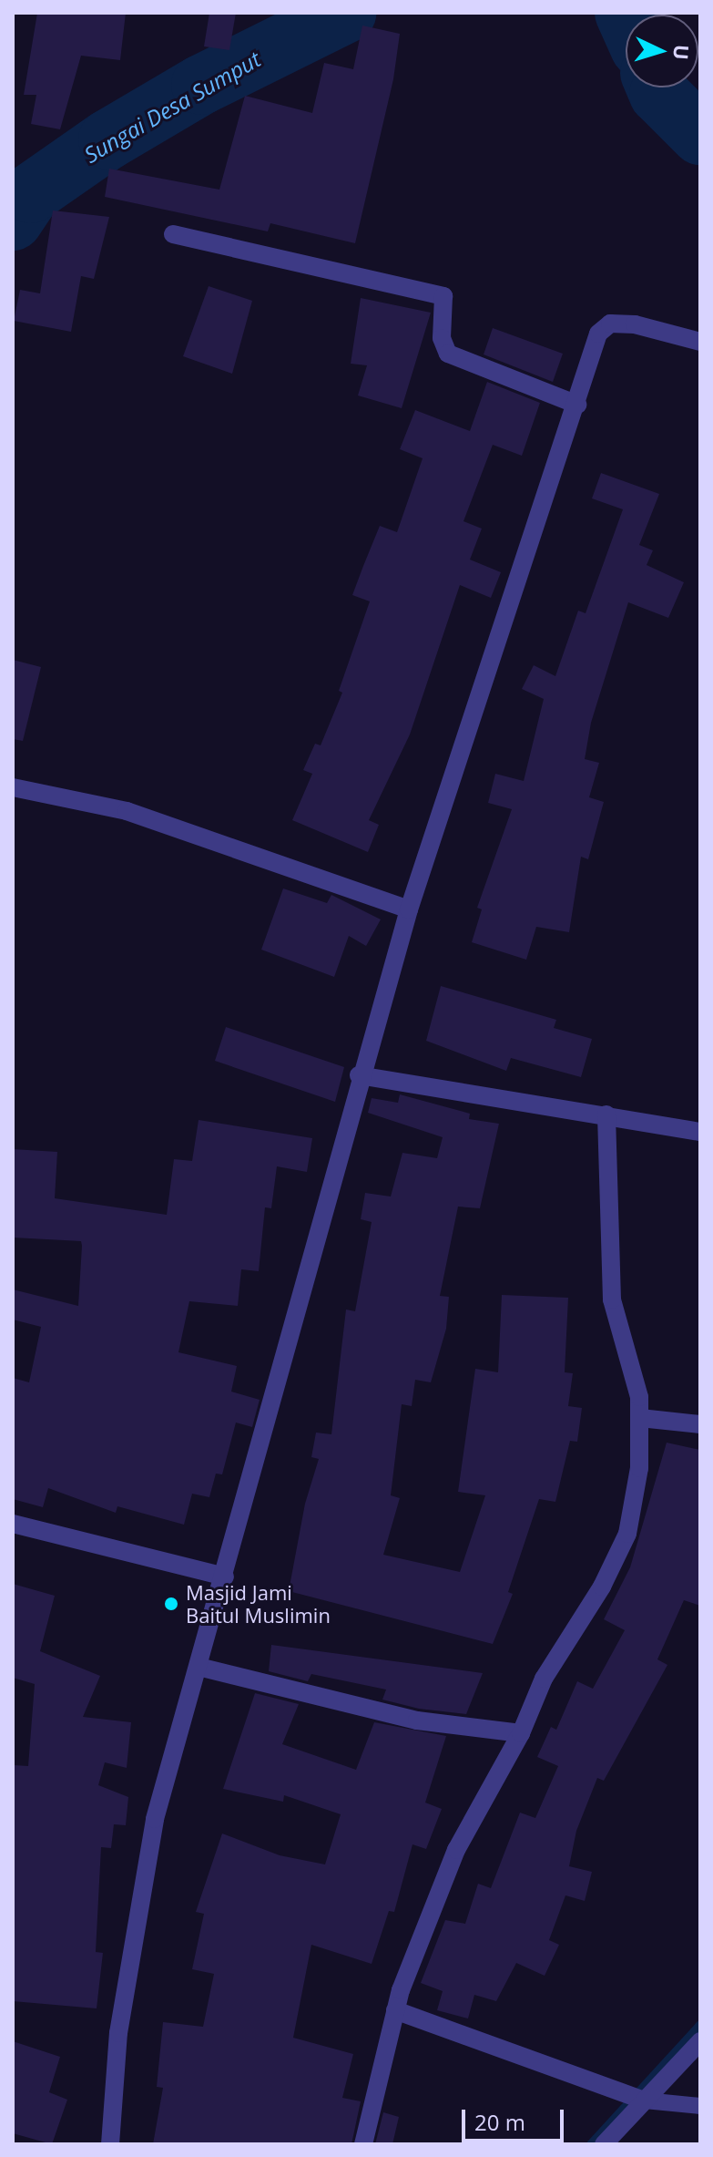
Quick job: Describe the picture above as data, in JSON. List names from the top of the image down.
{
  "water": ["Sungai Desa Sumput"],
  "places": ["Masjid Jami Baitul Muslimin"],
  "scale_bar": "20 m",
  "north": "right"
}
